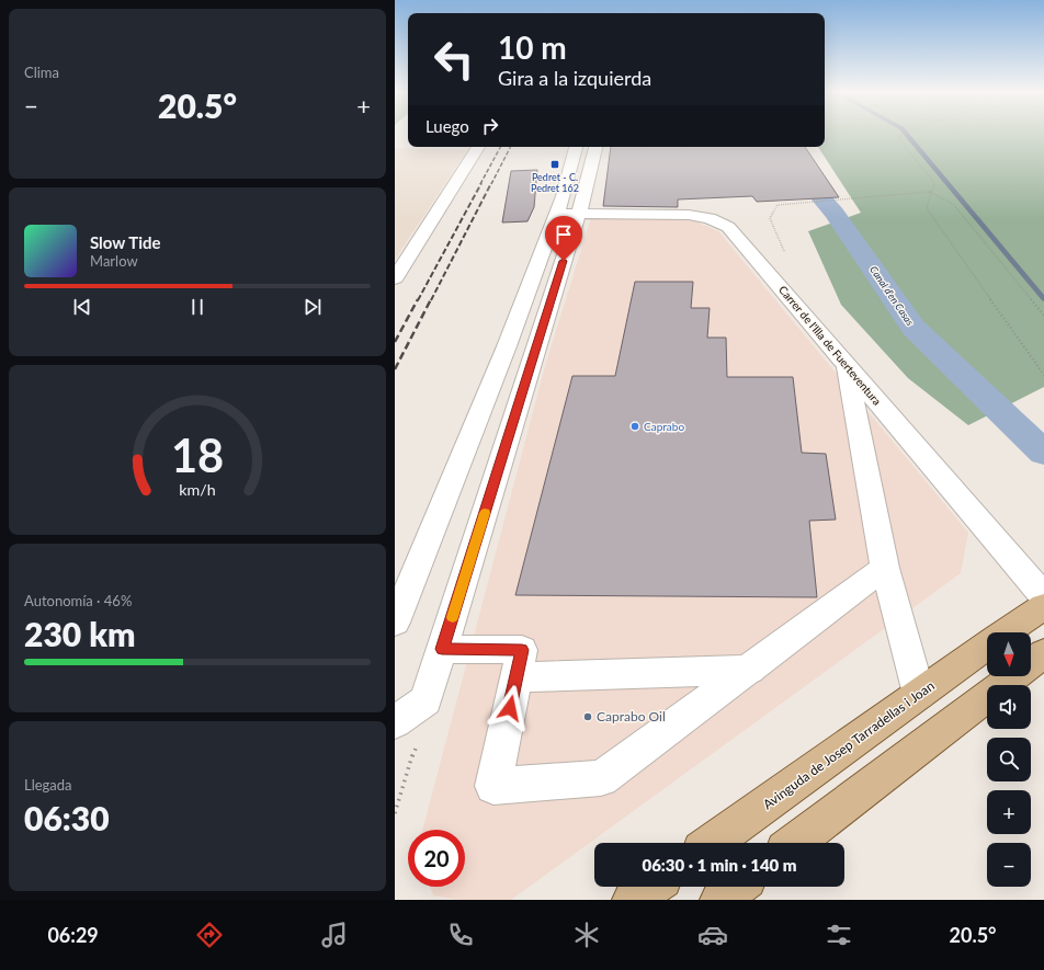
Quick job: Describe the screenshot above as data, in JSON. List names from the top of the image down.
{
  "streets": {
    "main road": ["Avinguda de Josep Tarradellas i Joan"],
    "street": ["Carrer de l'Illa de Fuerteventura"]
  },
  "water": ["Canal d'en Casas"],
  "places": {
    "transit": ["Pedret - C. Pedret 162"],
    "other": ["Caprabo", "Caprabo Oil"]
  },
  "north": "bottom",
  "page": {
    "tile": [
      "Clima",
      ["Autonomía · 46%", "230 km"],
      ["Llegada", "06:30"]
    ],
    "turn": ["10 m", "Gira a la izquierda"],
    "heat": ["−", "20.5°", "+"],
    "then": "Luego",
    "song": ["Slow Tide", "Marlow"],
    "map_buttons": ["+", "−"],
    "limit": "20",
    "trip": "06:30 · 1 min · 140 m",
    "tabs": ["06:29", "20.5°"],
    "gauge": ["18", "km/h"]
  }
}
